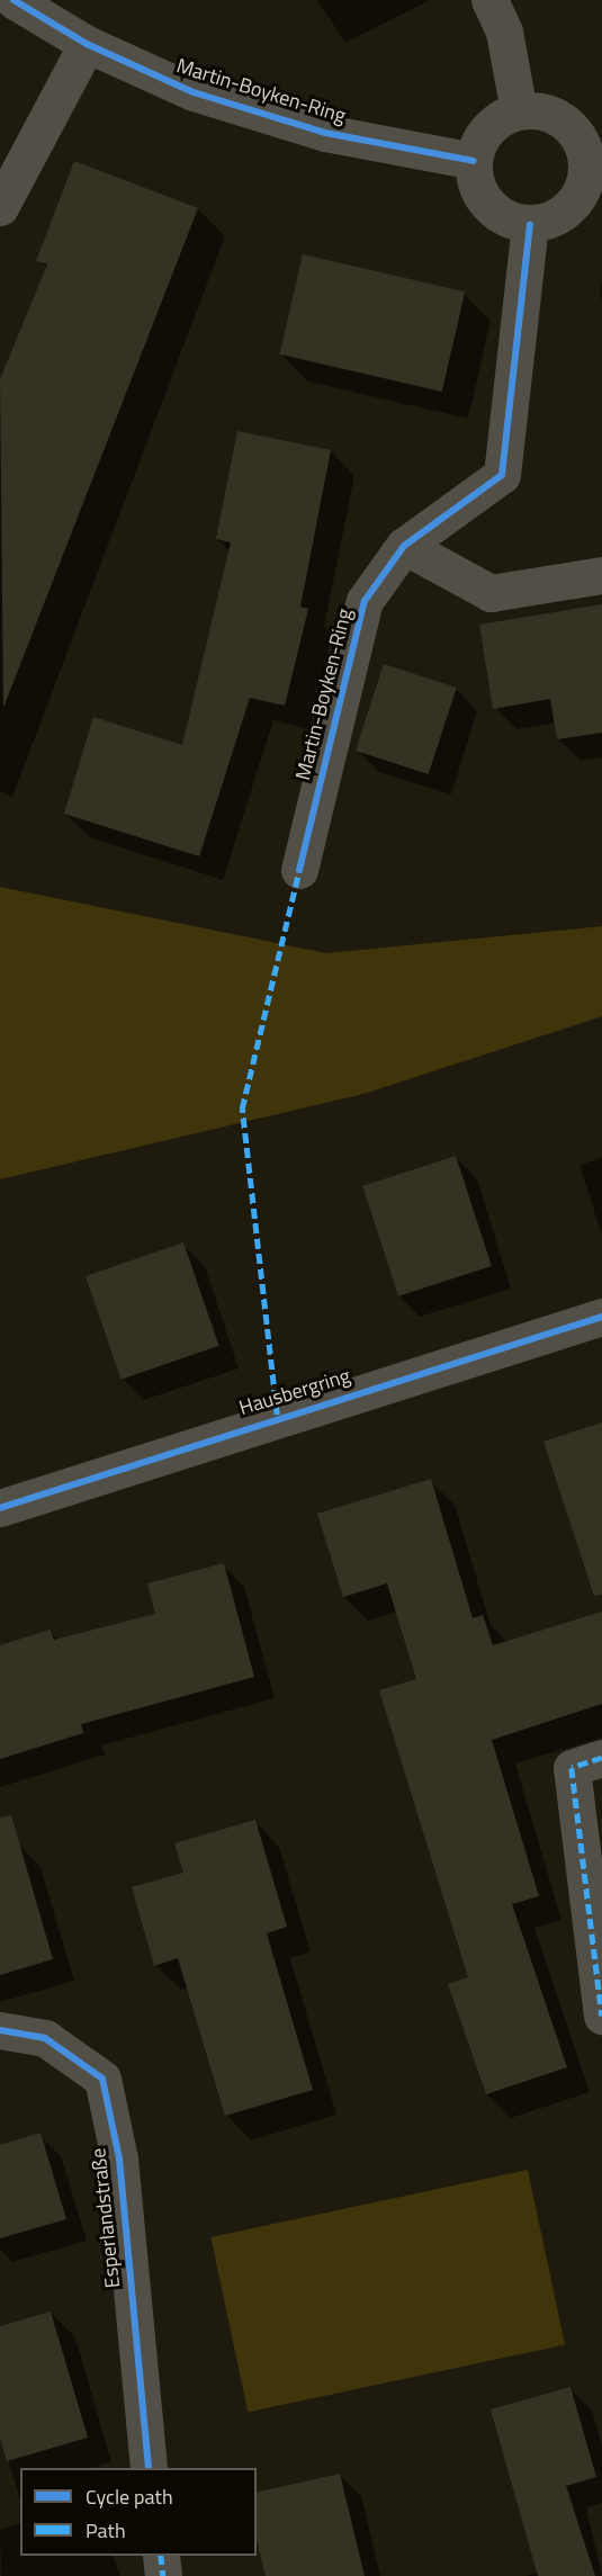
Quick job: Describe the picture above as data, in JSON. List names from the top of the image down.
{
  "streets": {
    "street": ["Martin-Boyken-Ring", "Hausbergring", "Esperlandstraße"]
  },
  "legend": ["Cycle path", "Path"]
}
